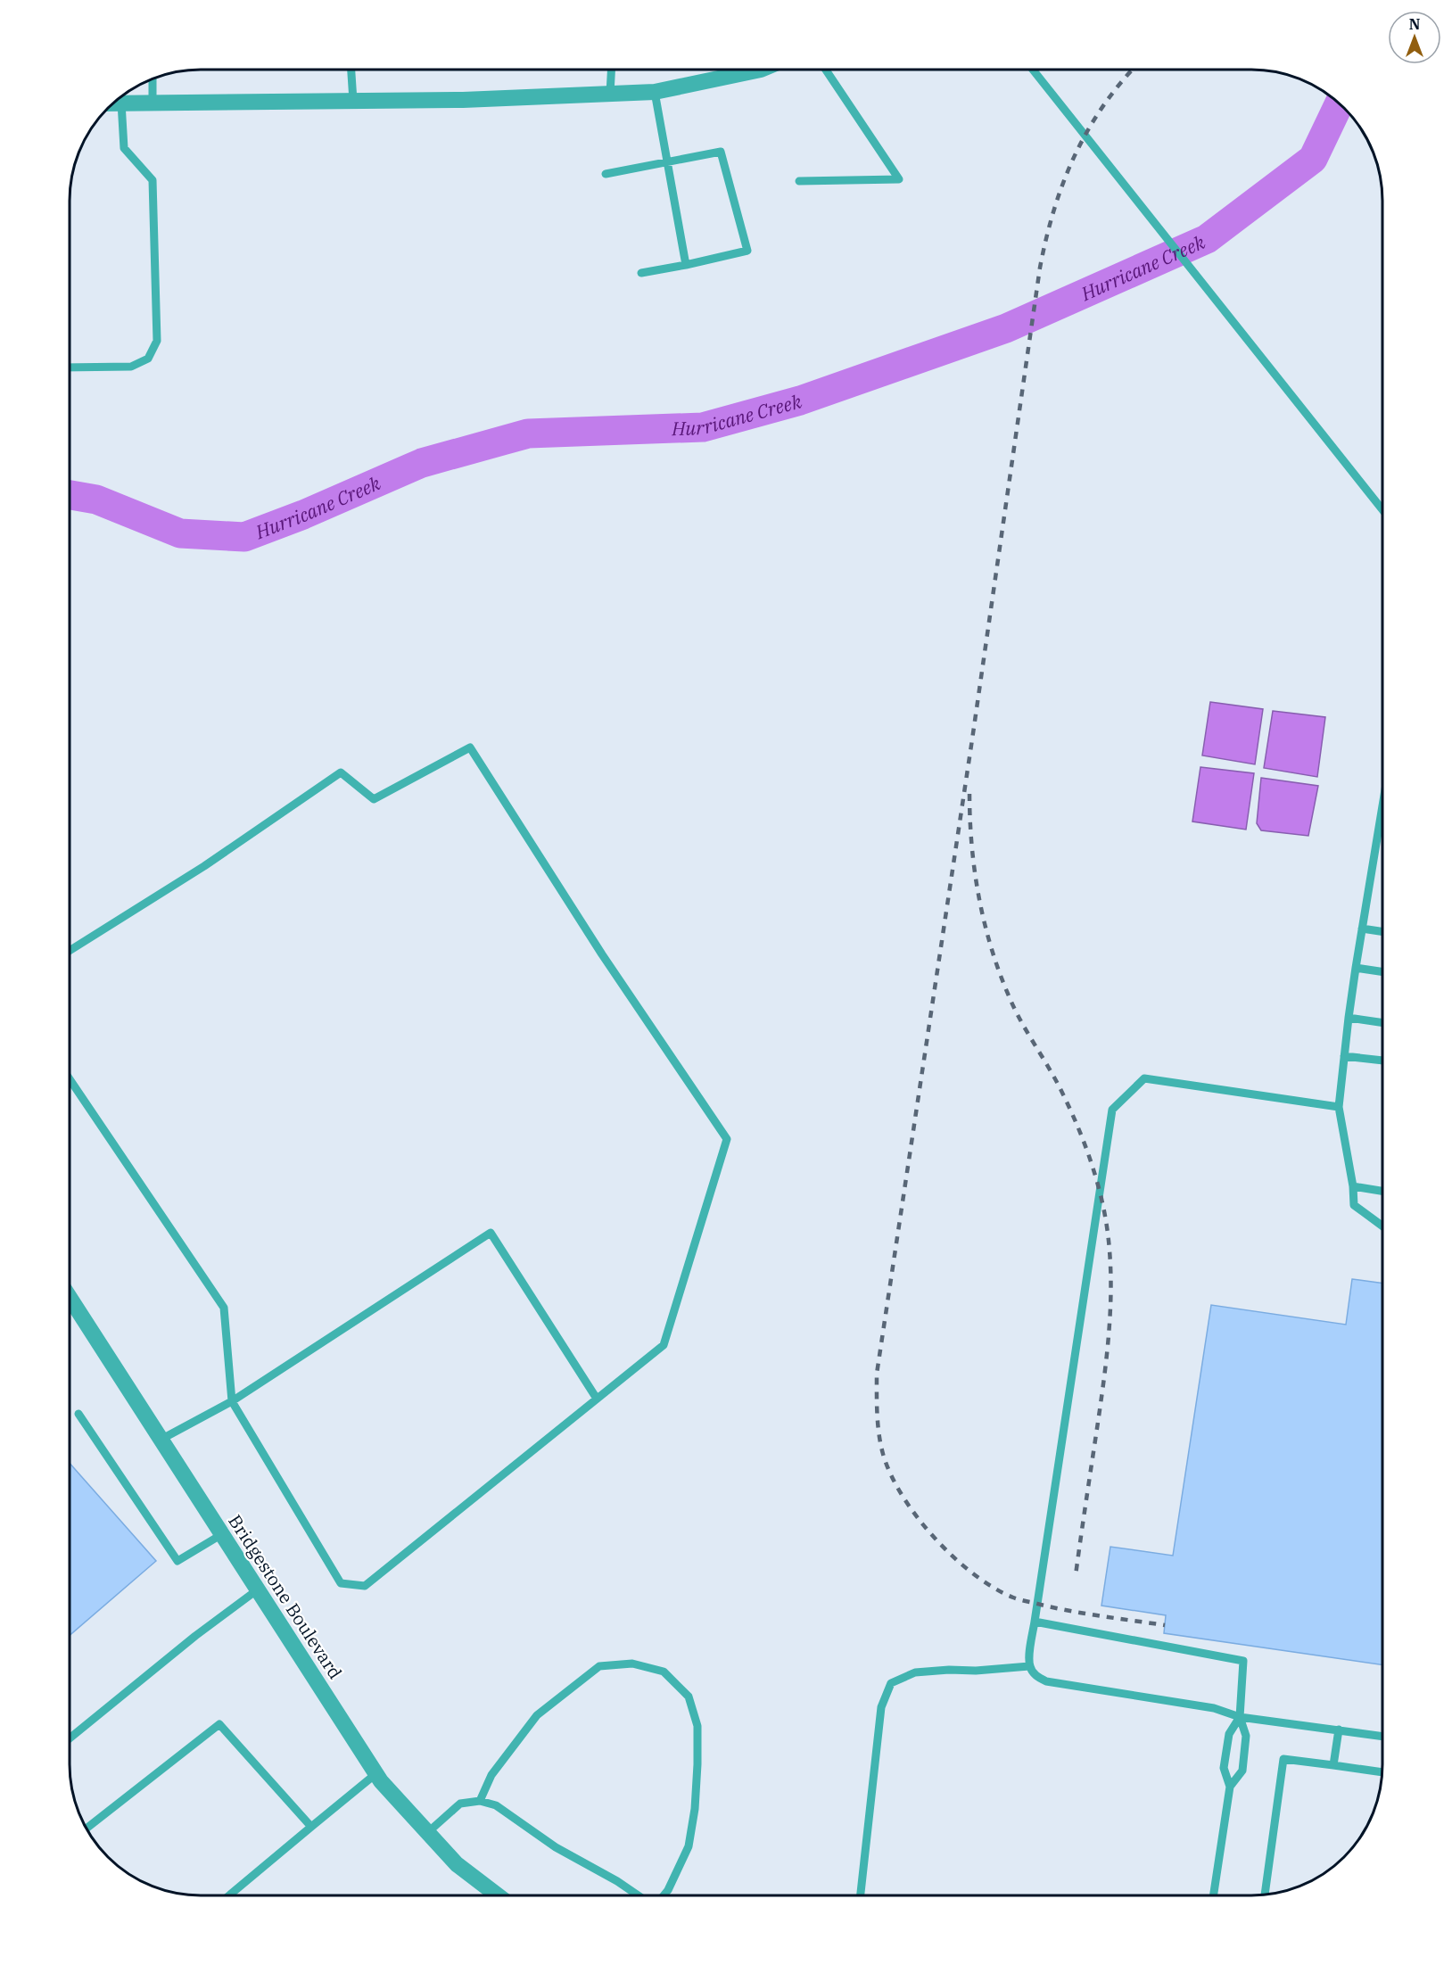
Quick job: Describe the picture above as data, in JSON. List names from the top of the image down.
{
  "streets": {
    "street": ["Bridgestone Boulevard"]
  },
  "water": ["Hurricane Creek"],
  "north": "top"
}
